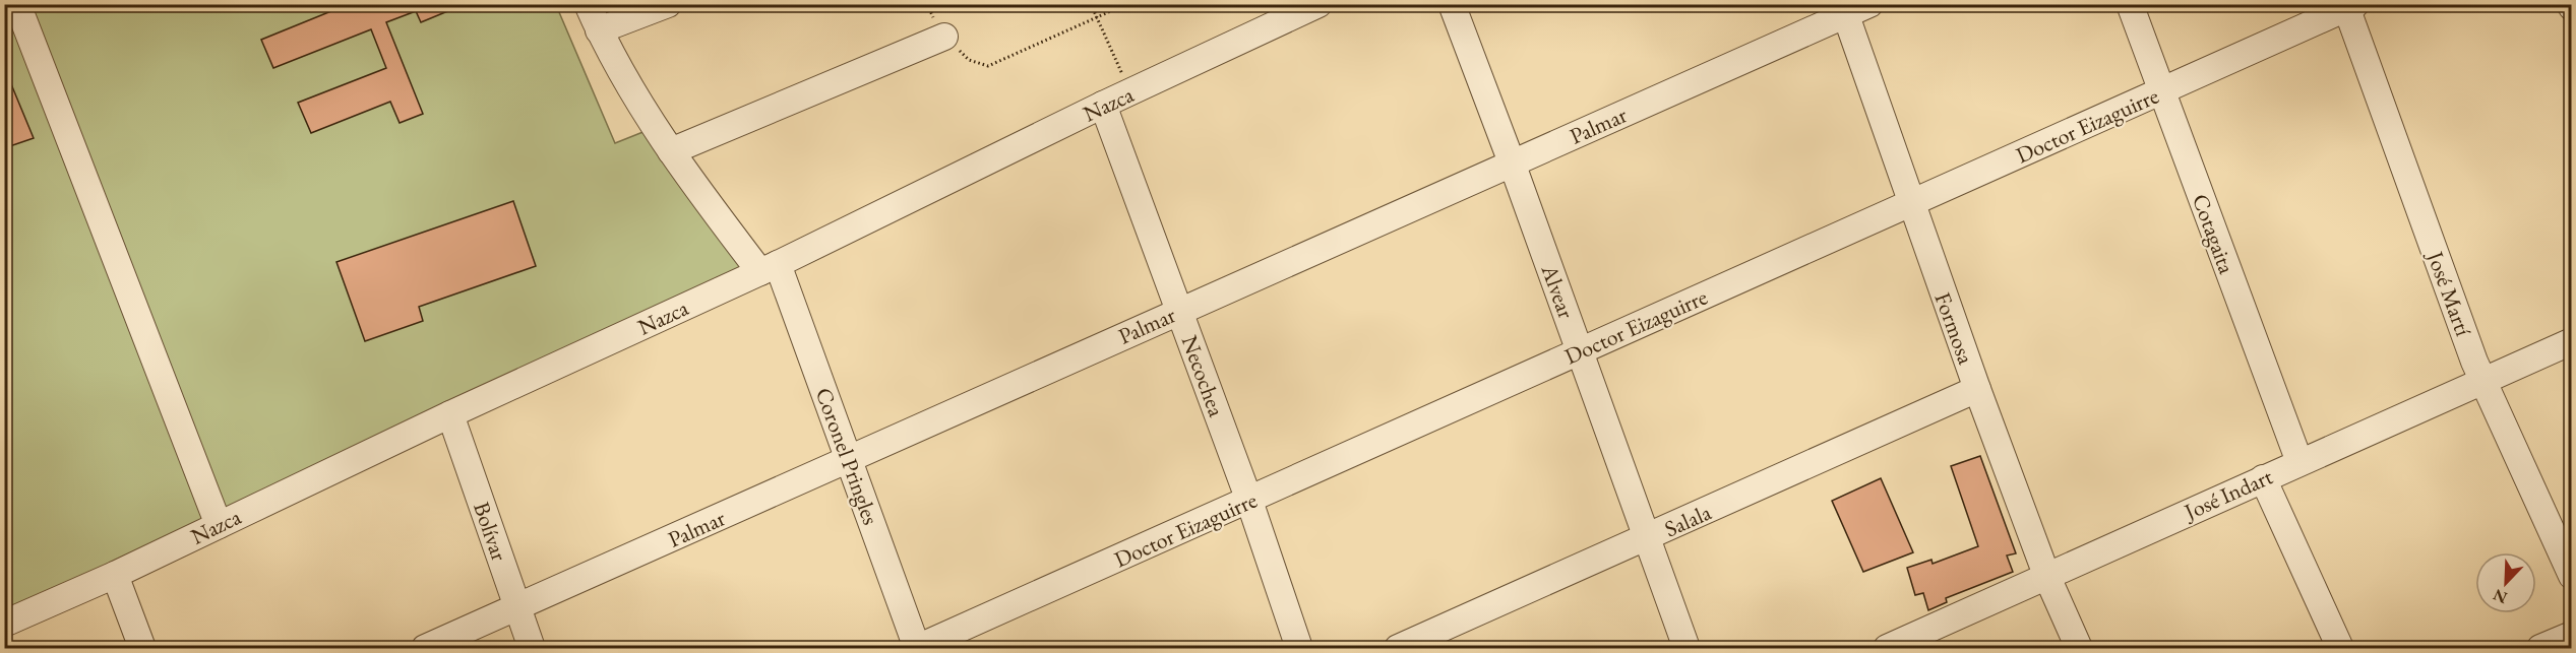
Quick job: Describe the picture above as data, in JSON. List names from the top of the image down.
{
  "streets": {
    "street": [
      "Nazca",
      "Palmar",
      "Doctor Eizaguirre",
      "Cotagaita",
      "Alvear",
      "José Martí",
      "Formosa",
      "Necochea",
      "Coronel Pringles",
      "José Indart",
      "Salala",
      "Bolívar"
    ]
  },
  "crossings": [
    ["Nazca", "Necochea"],
    ["Nazca", "Coronel Pringles"],
    ["Nazca", "Bolívar"],
    ["Palmar", "Alvear"],
    ["Palmar", "Formosa"],
    ["Palmar", "Necochea"],
    ["Palmar", "Coronel Pringles"],
    ["Palmar", "Bolívar"],
    ["Doctor Eizaguirre", "Cotagaita"],
    ["Doctor Eizaguirre", "Alvear"],
    ["Doctor Eizaguirre", "José Martí"],
    ["Doctor Eizaguirre", "Formosa"],
    ["Doctor Eizaguirre", "Necochea"],
    ["Doctor Eizaguirre", "Coronel Pringles"],
    ["Cotagaita", "José Indart"],
    ["Alvear", "Salala"],
    ["José Martí", "José Indart"],
    ["Formosa", "José Indart"],
    ["Formosa", "Salala"]
  ],
  "north": "bottom left"
}
